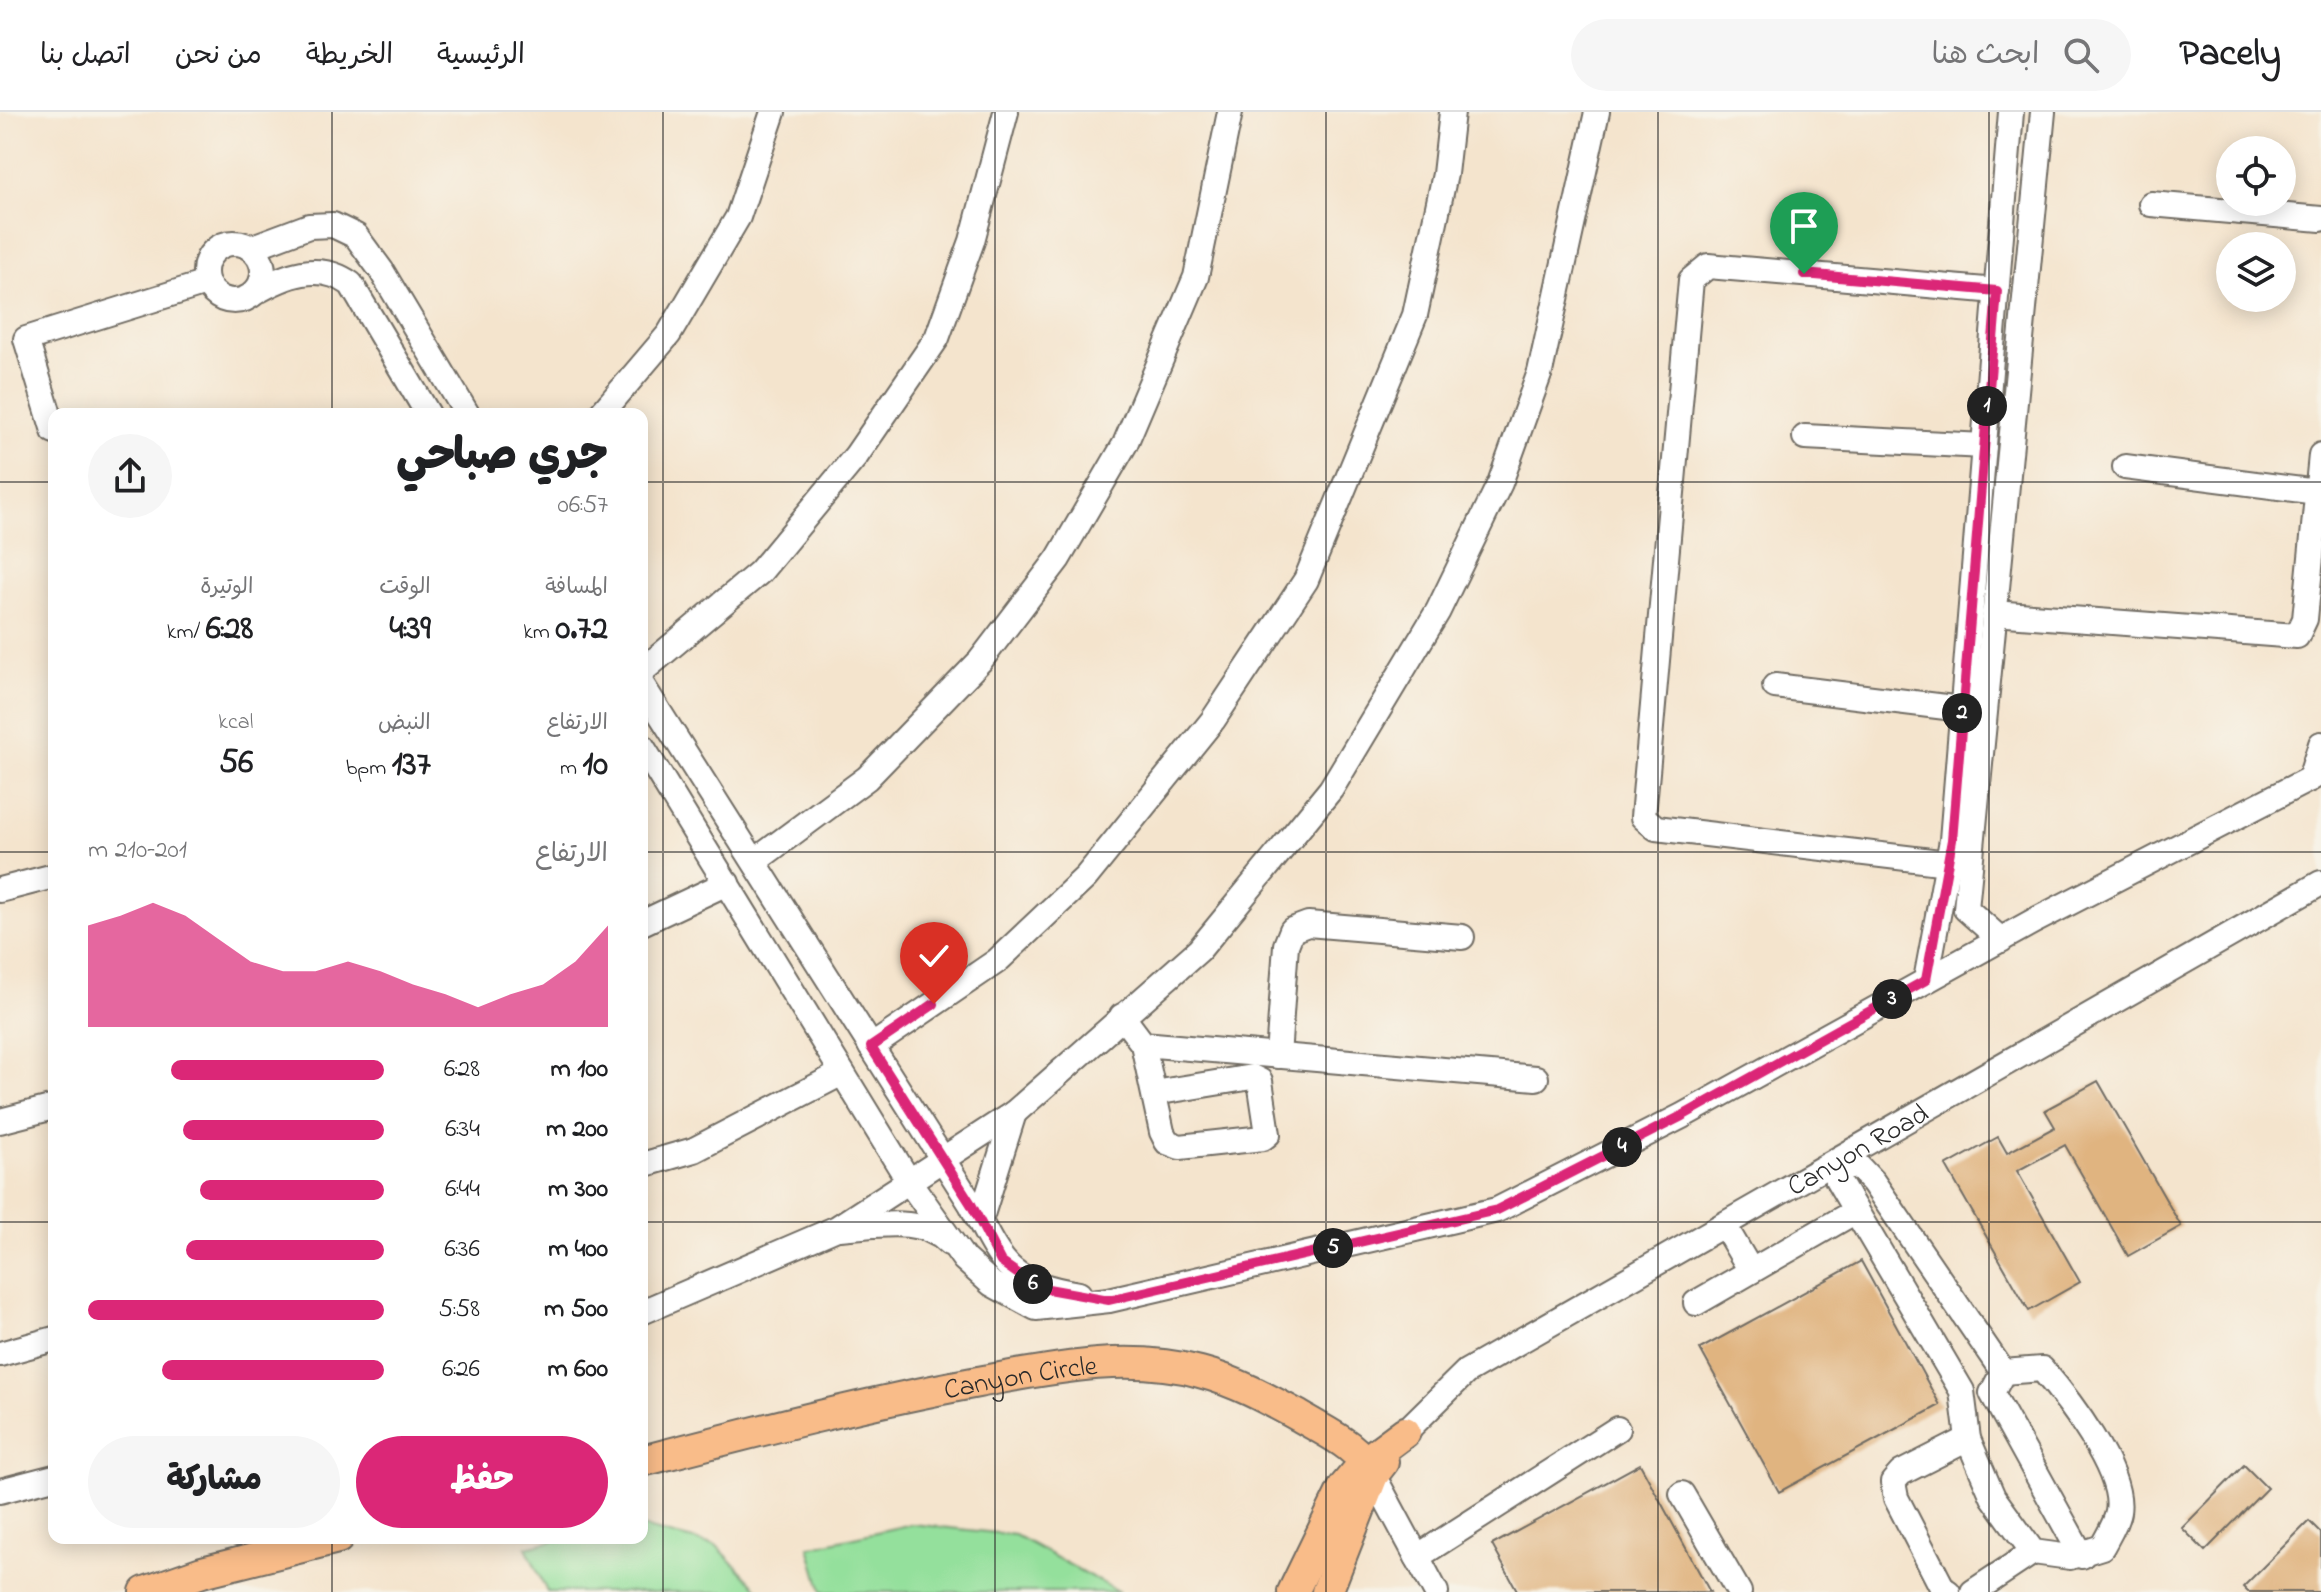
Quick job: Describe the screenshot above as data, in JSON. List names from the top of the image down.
{
  "streets": {
    "main road": ["Canyon Road", "Canyon Circle"]
  },
  "crossings": [
    ["Canyon Road", "Canyon Circle"]
  ],
  "page": {
    "header": "Pacely",
    "search": "ابحث هنا",
    "nav": [
      "الرئيسية",
      "الخريطة",
      "من نحن",
      "اتصل بنا"
    ],
    "pins": [
      "1",
      "2",
      "3",
      "4",
      "5",
      "6"
    ],
    "heading": ["جري صباحي", "06:57"],
    "stats": [
      ["المسافة", "0.72 km"],
      ["الوقت", "4:39"],
      ["الوتيرة", "6:28 /km"],
      ["الارتفاع", "10 m"],
      ["النبض", "137 bpm"],
      ["kcal", "56"]
    ],
    "chart": ["الارتفاع", "201–210 m"],
    "list": [
      {
        "name": "100 m",
        "note": "6:28"
      },
      {
        "name": "200 m",
        "note": "6:34"
      },
      {
        "name": "300 m",
        "note": "6:44"
      },
      {
        "name": "400 m",
        "note": "6:36"
      },
      {
        "name": "500 m",
        "note": "5:58"
      },
      {
        "name": "600 m",
        "note": "6:26"
      }
    ],
    "buttons": ["حفظ", "مشاركة"]
  }
}
